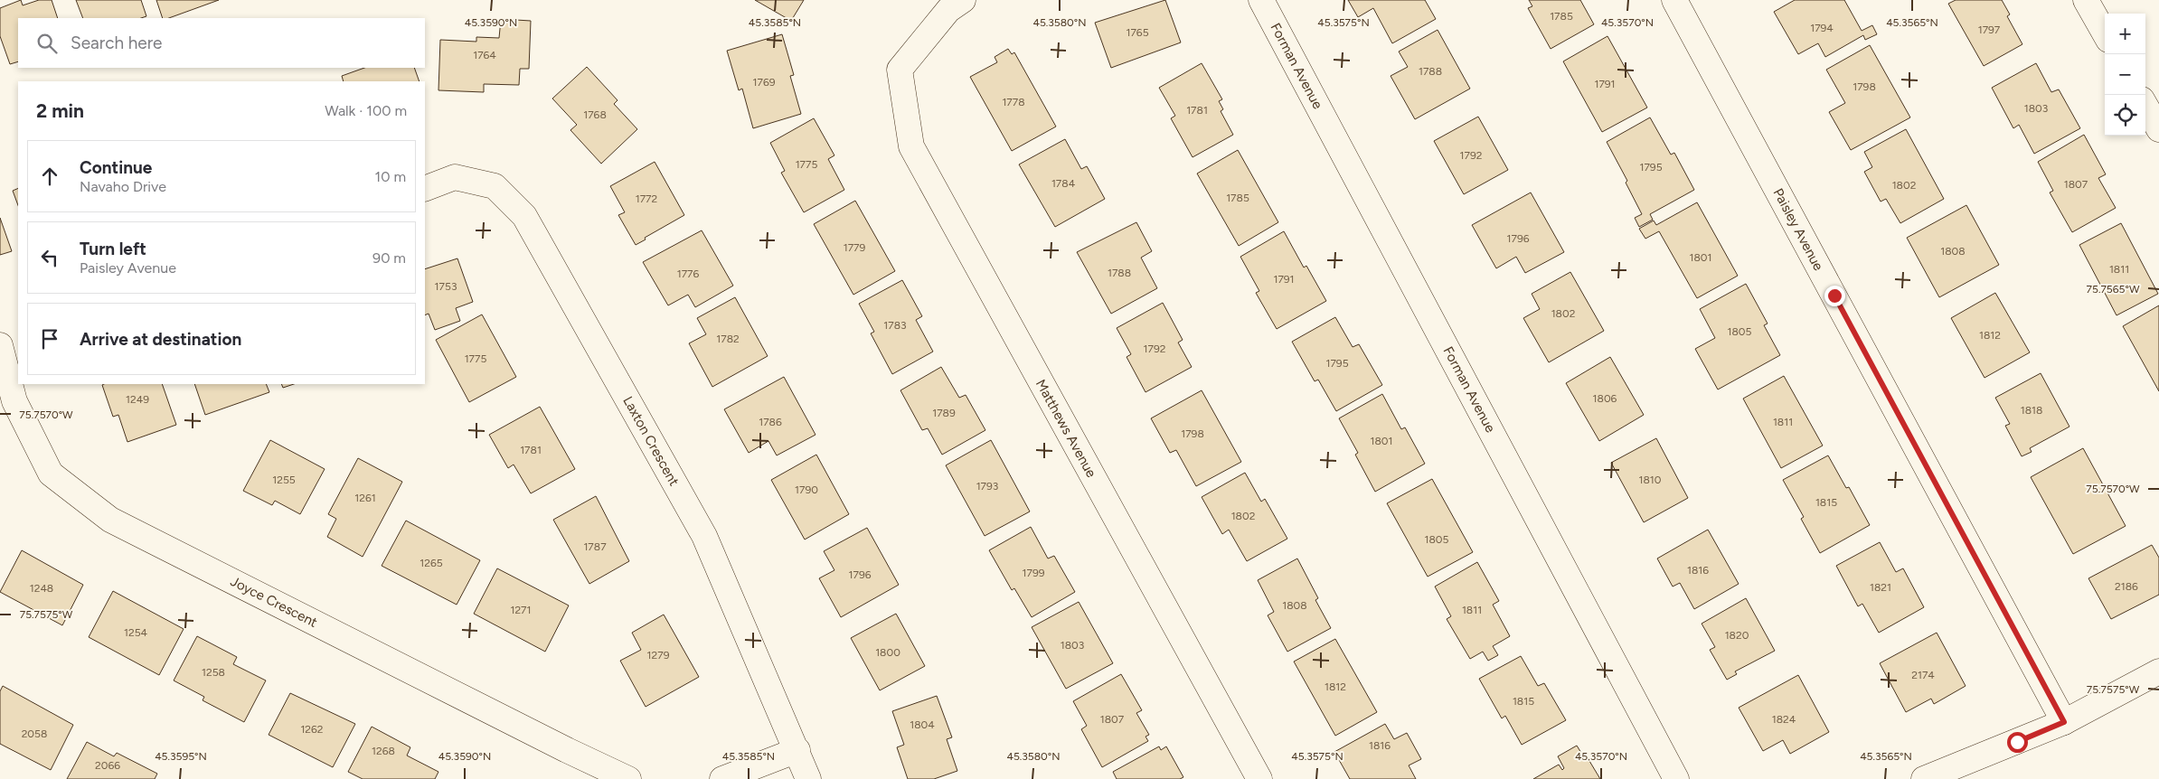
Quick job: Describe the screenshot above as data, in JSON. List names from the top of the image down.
{
  "streets": {
    "street": [
      "Forman Avenue",
      "Paisley Avenue",
      "Matthews Avenue",
      "Laxton Crescent",
      "Joyce Crescent"
    ]
  },
  "house_numbers": [
    "1785",
    "1794",
    "1797",
    "1765",
    "1764",
    "1788",
    "1769",
    "1791",
    "1798",
    "1778",
    "1803",
    "1781",
    "1768",
    "1792",
    "1775",
    "1795",
    "1784",
    "1807",
    "1802",
    "1785",
    "1772",
    "1796",
    "1779",
    "1808",
    "1801",
    "1811",
    "1788",
    "1776",
    "1791",
    "1753",
    "1802",
    "1783",
    "1805",
    "1812",
    "1782",
    "1792",
    "1775",
    "1795",
    "1806",
    "1249",
    "1818",
    "1789",
    "1786",
    "1811",
    "1798",
    "1801",
    "1781",
    "1255",
    "1810",
    "1793",
    "1790",
    "1261",
    "1815",
    "1802",
    "1805",
    "1787",
    "1265",
    "1816",
    "1799",
    "1796",
    "2186",
    "1821",
    "1248",
    "1808",
    "1271",
    "1811",
    "1254",
    "1820",
    "1803",
    "1800",
    "1279",
    "1258",
    "2174",
    "1812",
    "1815",
    "1807",
    "1824",
    "1804",
    "1262",
    "2058",
    "1816",
    "1268",
    "2066"
  ],
  "page": {
    "map_buttons": ["+", "−"],
    "search": "Search here",
    "heading": ["2 min", "Walk · 100 m"],
    "list": [
      ["Continue", "Navaho Drive", "10 m"],
      ["Turn left", "Paisley Avenue", "90 m"],
      "Arrive at destination"
    ]
  },
  "coordinates": [
    "45.3590°N",
    "45.3585°N",
    "45.3580°N",
    "45.3575°N",
    "45.3570°N",
    "45.3565°N",
    "75.7565°W",
    "75.7570°W",
    "75.7575°W",
    "45.3595°N"
  ]
}
